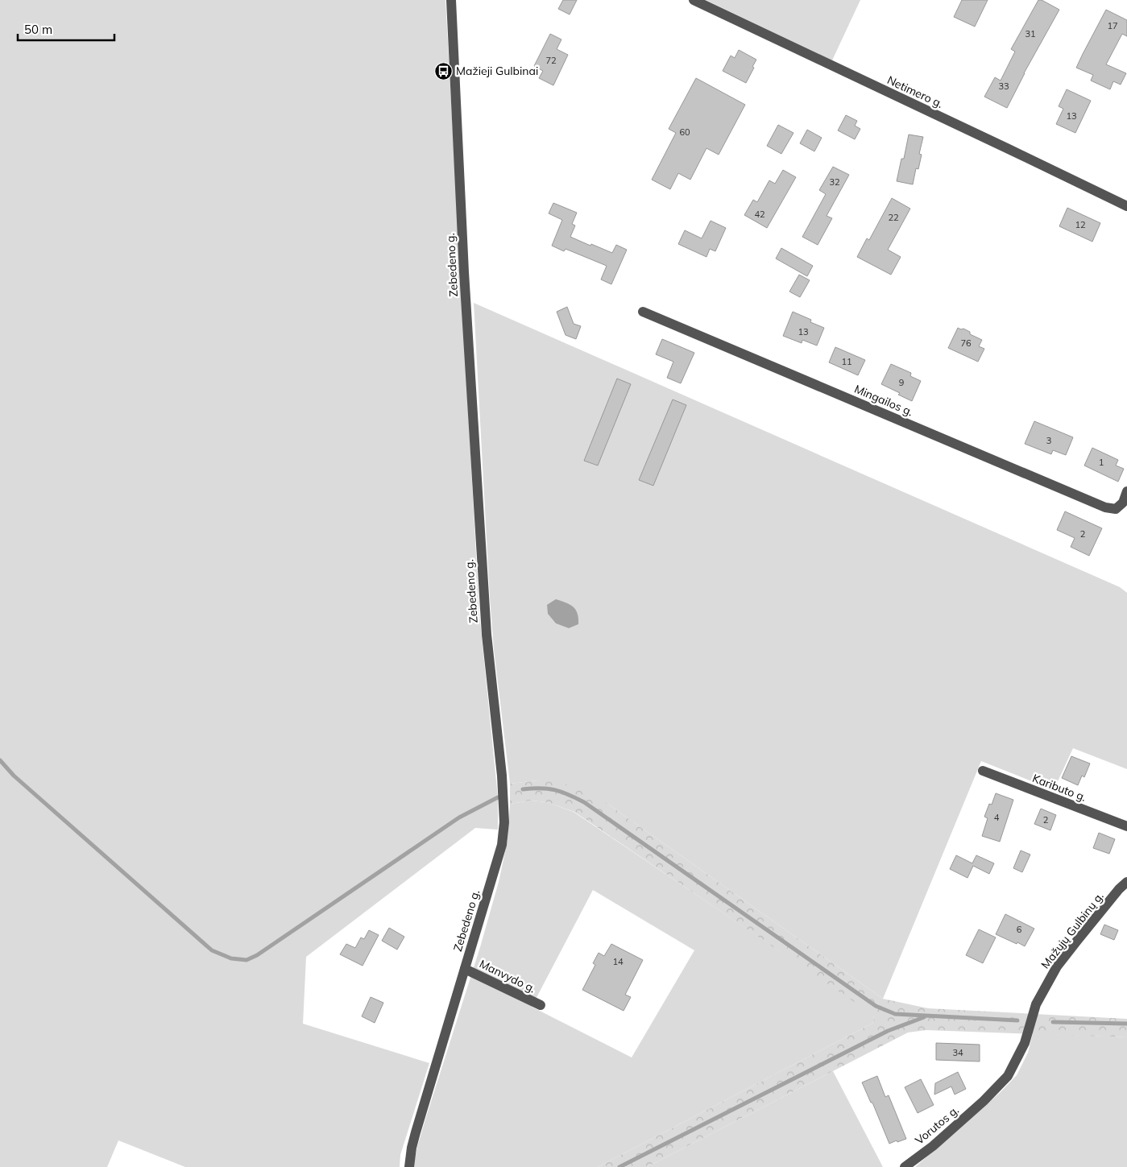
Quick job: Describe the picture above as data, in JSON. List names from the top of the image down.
{
  "streets": {
    "street": [
      "Netimero g.",
      "Zebedeno g.",
      "Mingailos g.",
      "Kaributo g.",
      "Mažųjų Gulbinų g.",
      "Manvydo g.",
      "Vorutos g."
    ]
  },
  "crossings": [
    ["Zebedeno g.", "Manvydo g."],
    ["Mažųjų Gulbinų g.", "Vorutos g."]
  ],
  "places": {
    "bus stop": ["Mažieji Gulbinai"]
  },
  "house_numbers": [
    "17",
    "31",
    "72",
    "33",
    "13",
    "60",
    "32",
    "42",
    "22",
    "12",
    "13",
    "76",
    "11",
    "9",
    "3",
    "1",
    "2",
    "4",
    "2",
    "6",
    "14",
    "34"
  ],
  "scale_bar": "50 m"
}
